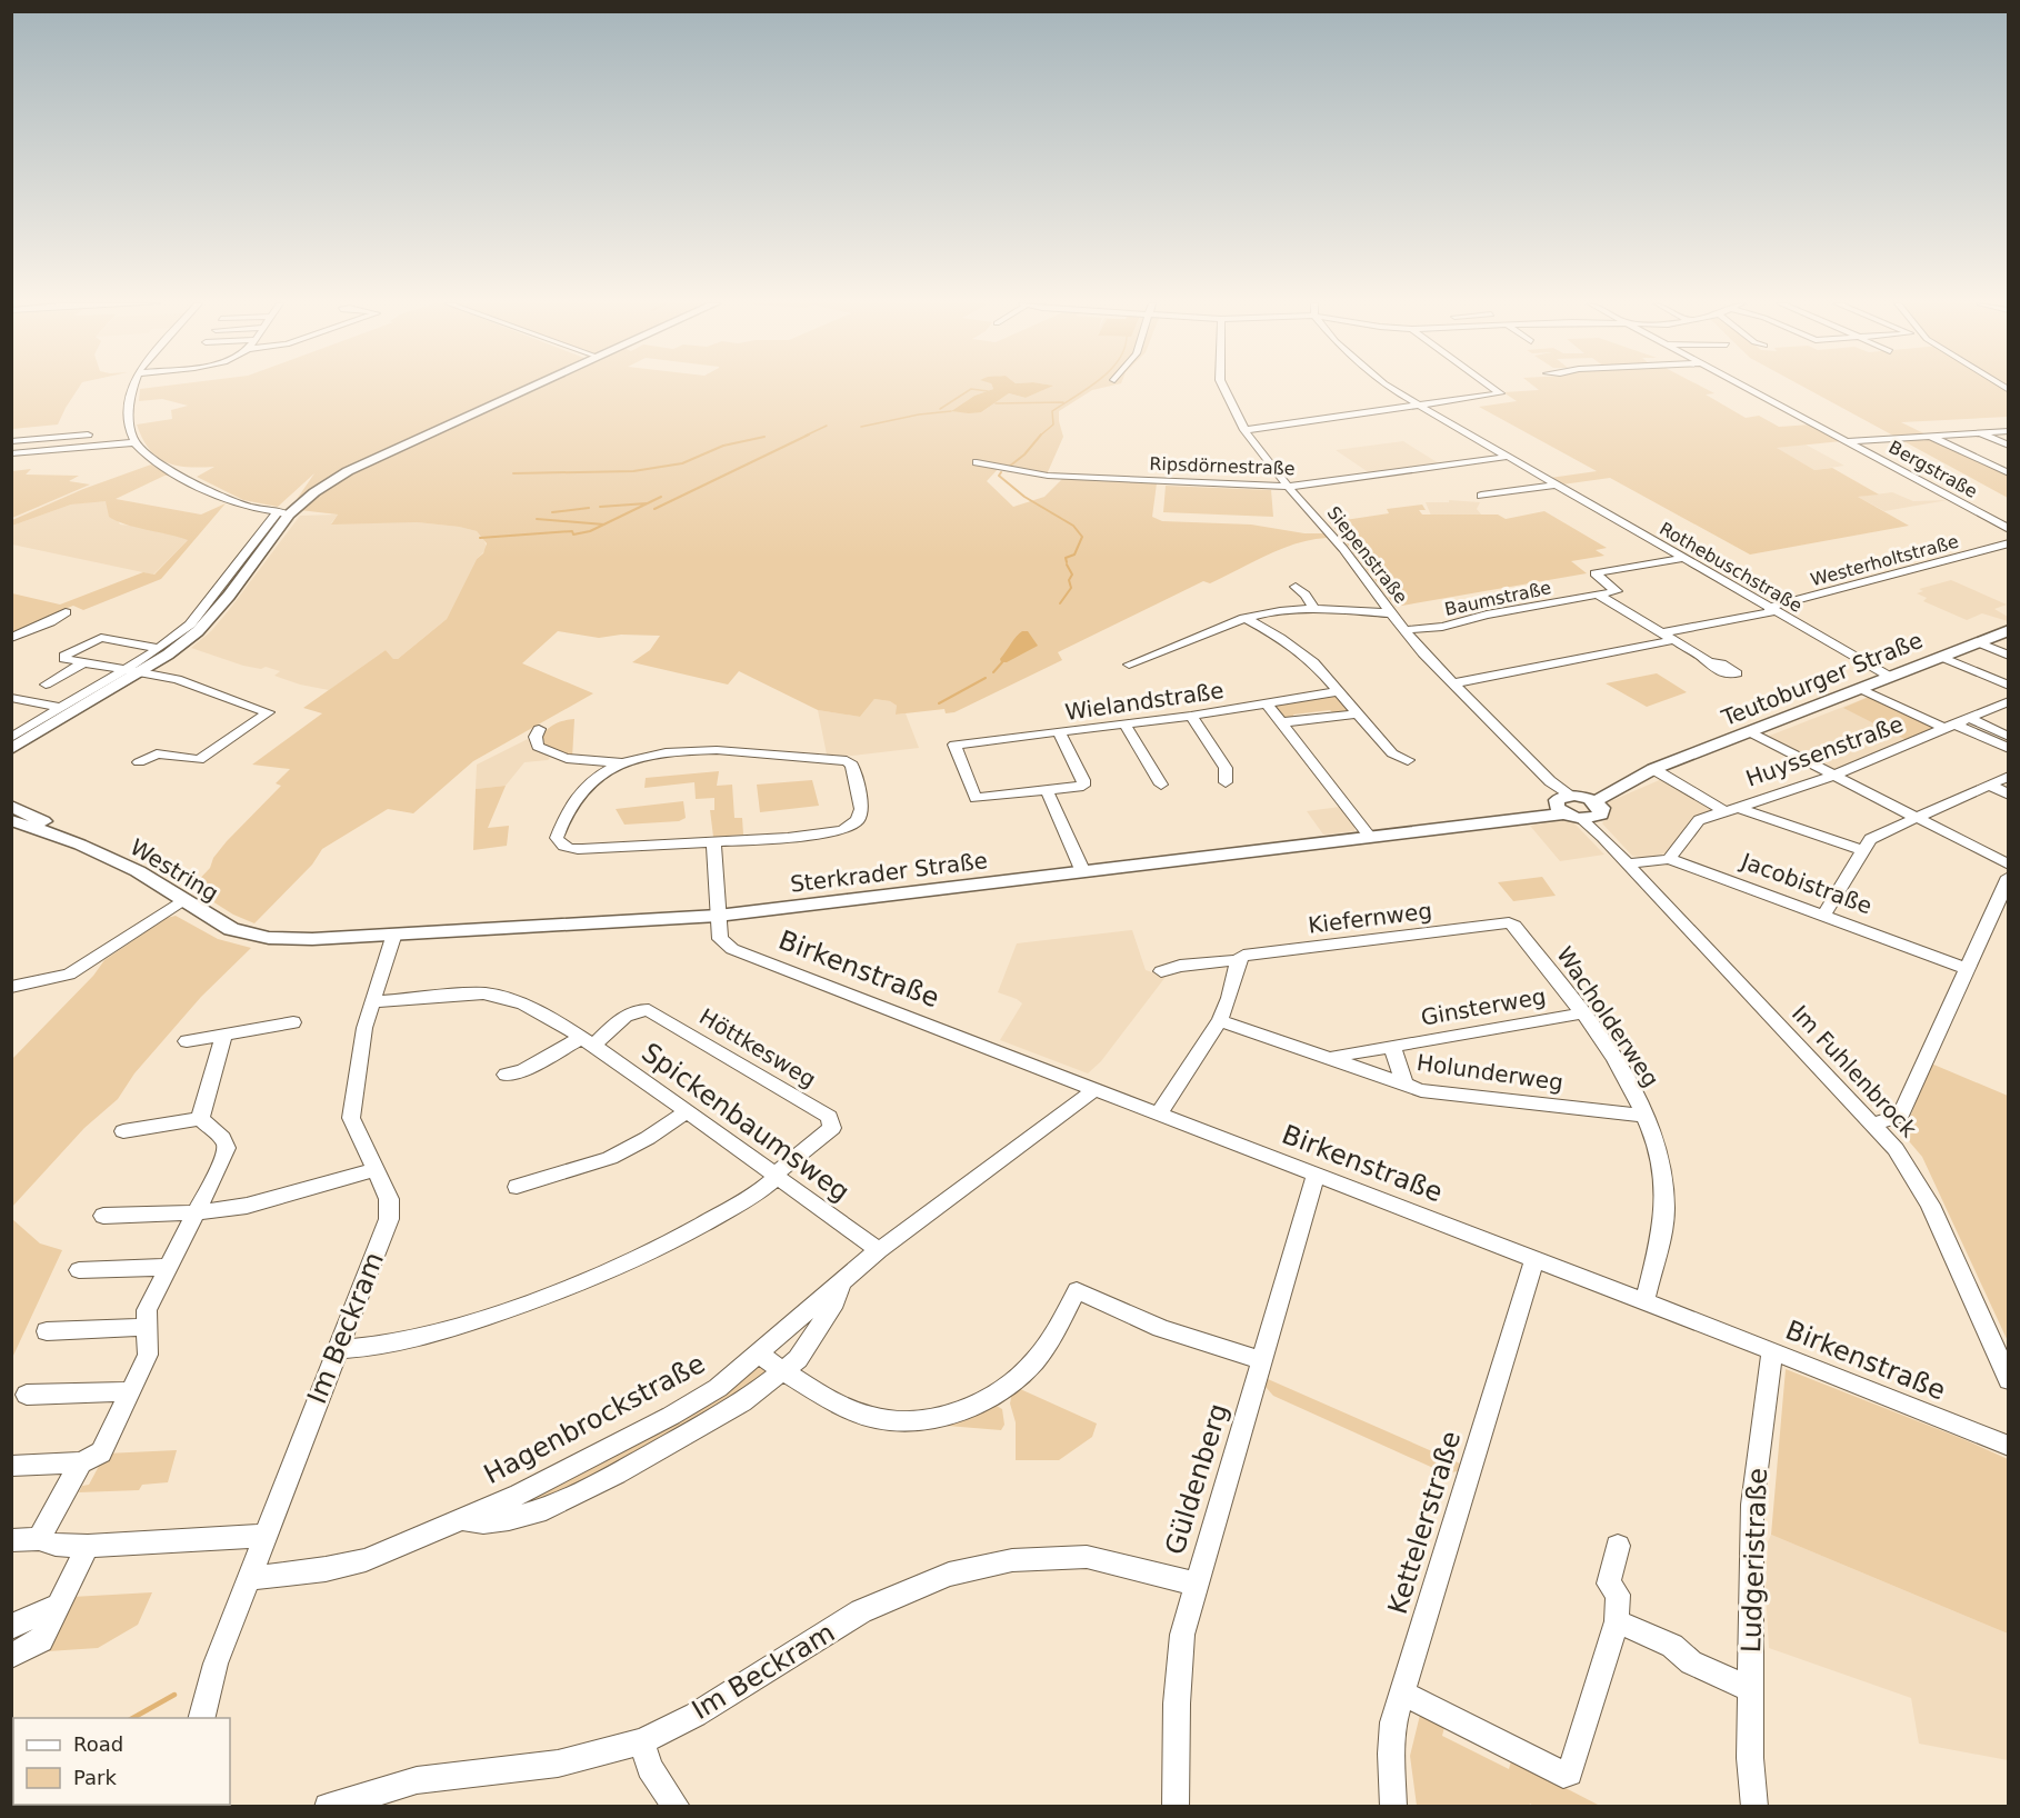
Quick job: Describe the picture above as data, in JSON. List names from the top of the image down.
{
  "streets": {
    "main road": ["Teutoburger Straße", "Westring", "Sterkrader Straße"],
    "street": [
      "Ripsdörnestraße",
      "Bergstraße",
      "Siepenstraße",
      "Westerholtstraße",
      "Rothebuschstraße",
      "Baumstraße",
      "Wielandstraße",
      "Huyssenstraße",
      "Jacobistraße",
      "Kiefernweg",
      "Birkenstraße",
      "Ginsterweg",
      "Wacholderweg",
      "Höttkesweg",
      "Im Fuhlenbrock",
      "Holunderweg",
      "Spickenbaumsweg",
      "Im Beckram",
      "Hagenbrockstraße",
      "Güldenberg",
      "Kettelerstraße",
      "Ludgeristraße"
    ]
  },
  "crossings": [
    ["Ripsdörnestraße", "Siepenstraße"],
    ["Ripsdörnestraße", "Rothebuschstraße"],
    ["Siepenstraße", "Westerholtstraße"],
    ["Siepenstraße", "Baumstraße"],
    ["Siepenstraße", "Teutoburger Straße"],
    ["Siepenstraße", "Sterkrader Straße"],
    ["Siepenstraße", "Im Fuhlenbrock"],
    ["Westerholtstraße", "Rothebuschstraße"],
    ["Rothebuschstraße", "Teutoburger Straße"],
    ["Teutoburger Straße", "Sterkrader Straße"],
    ["Teutoburger Straße", "Im Fuhlenbrock"],
    ["Huyssenstraße", "Jacobistraße"],
    ["Westring", "Sterkrader Straße"],
    ["Sterkrader Straße", "Birkenstraße"],
    ["Sterkrader Straße", "Im Fuhlenbrock"],
    ["Sterkrader Straße", "Im Beckram"],
    ["Jacobistraße", "Im Fuhlenbrock"],
    ["Kiefernweg", "Wacholderweg"],
    ["Birkenstraße", "Wacholderweg"],
    ["Birkenstraße", "Hagenbrockstraße"],
    ["Birkenstraße", "Güldenberg"],
    ["Birkenstraße", "Kettelerstraße"],
    ["Birkenstraße", "Ludgeristraße"],
    ["Ginsterweg", "Wacholderweg"],
    ["Ginsterweg", "Holunderweg"],
    ["Wacholderweg", "Holunderweg"],
    ["Höttkesweg", "Spickenbaumsweg"],
    ["Spickenbaumsweg", "Im Beckram"],
    ["Spickenbaumsweg", "Hagenbrockstraße"],
    ["Im Beckram", "Hagenbrockstraße"],
    ["Im Beckram", "Güldenberg"]
  ],
  "legend": ["Road", "Park"]
}
